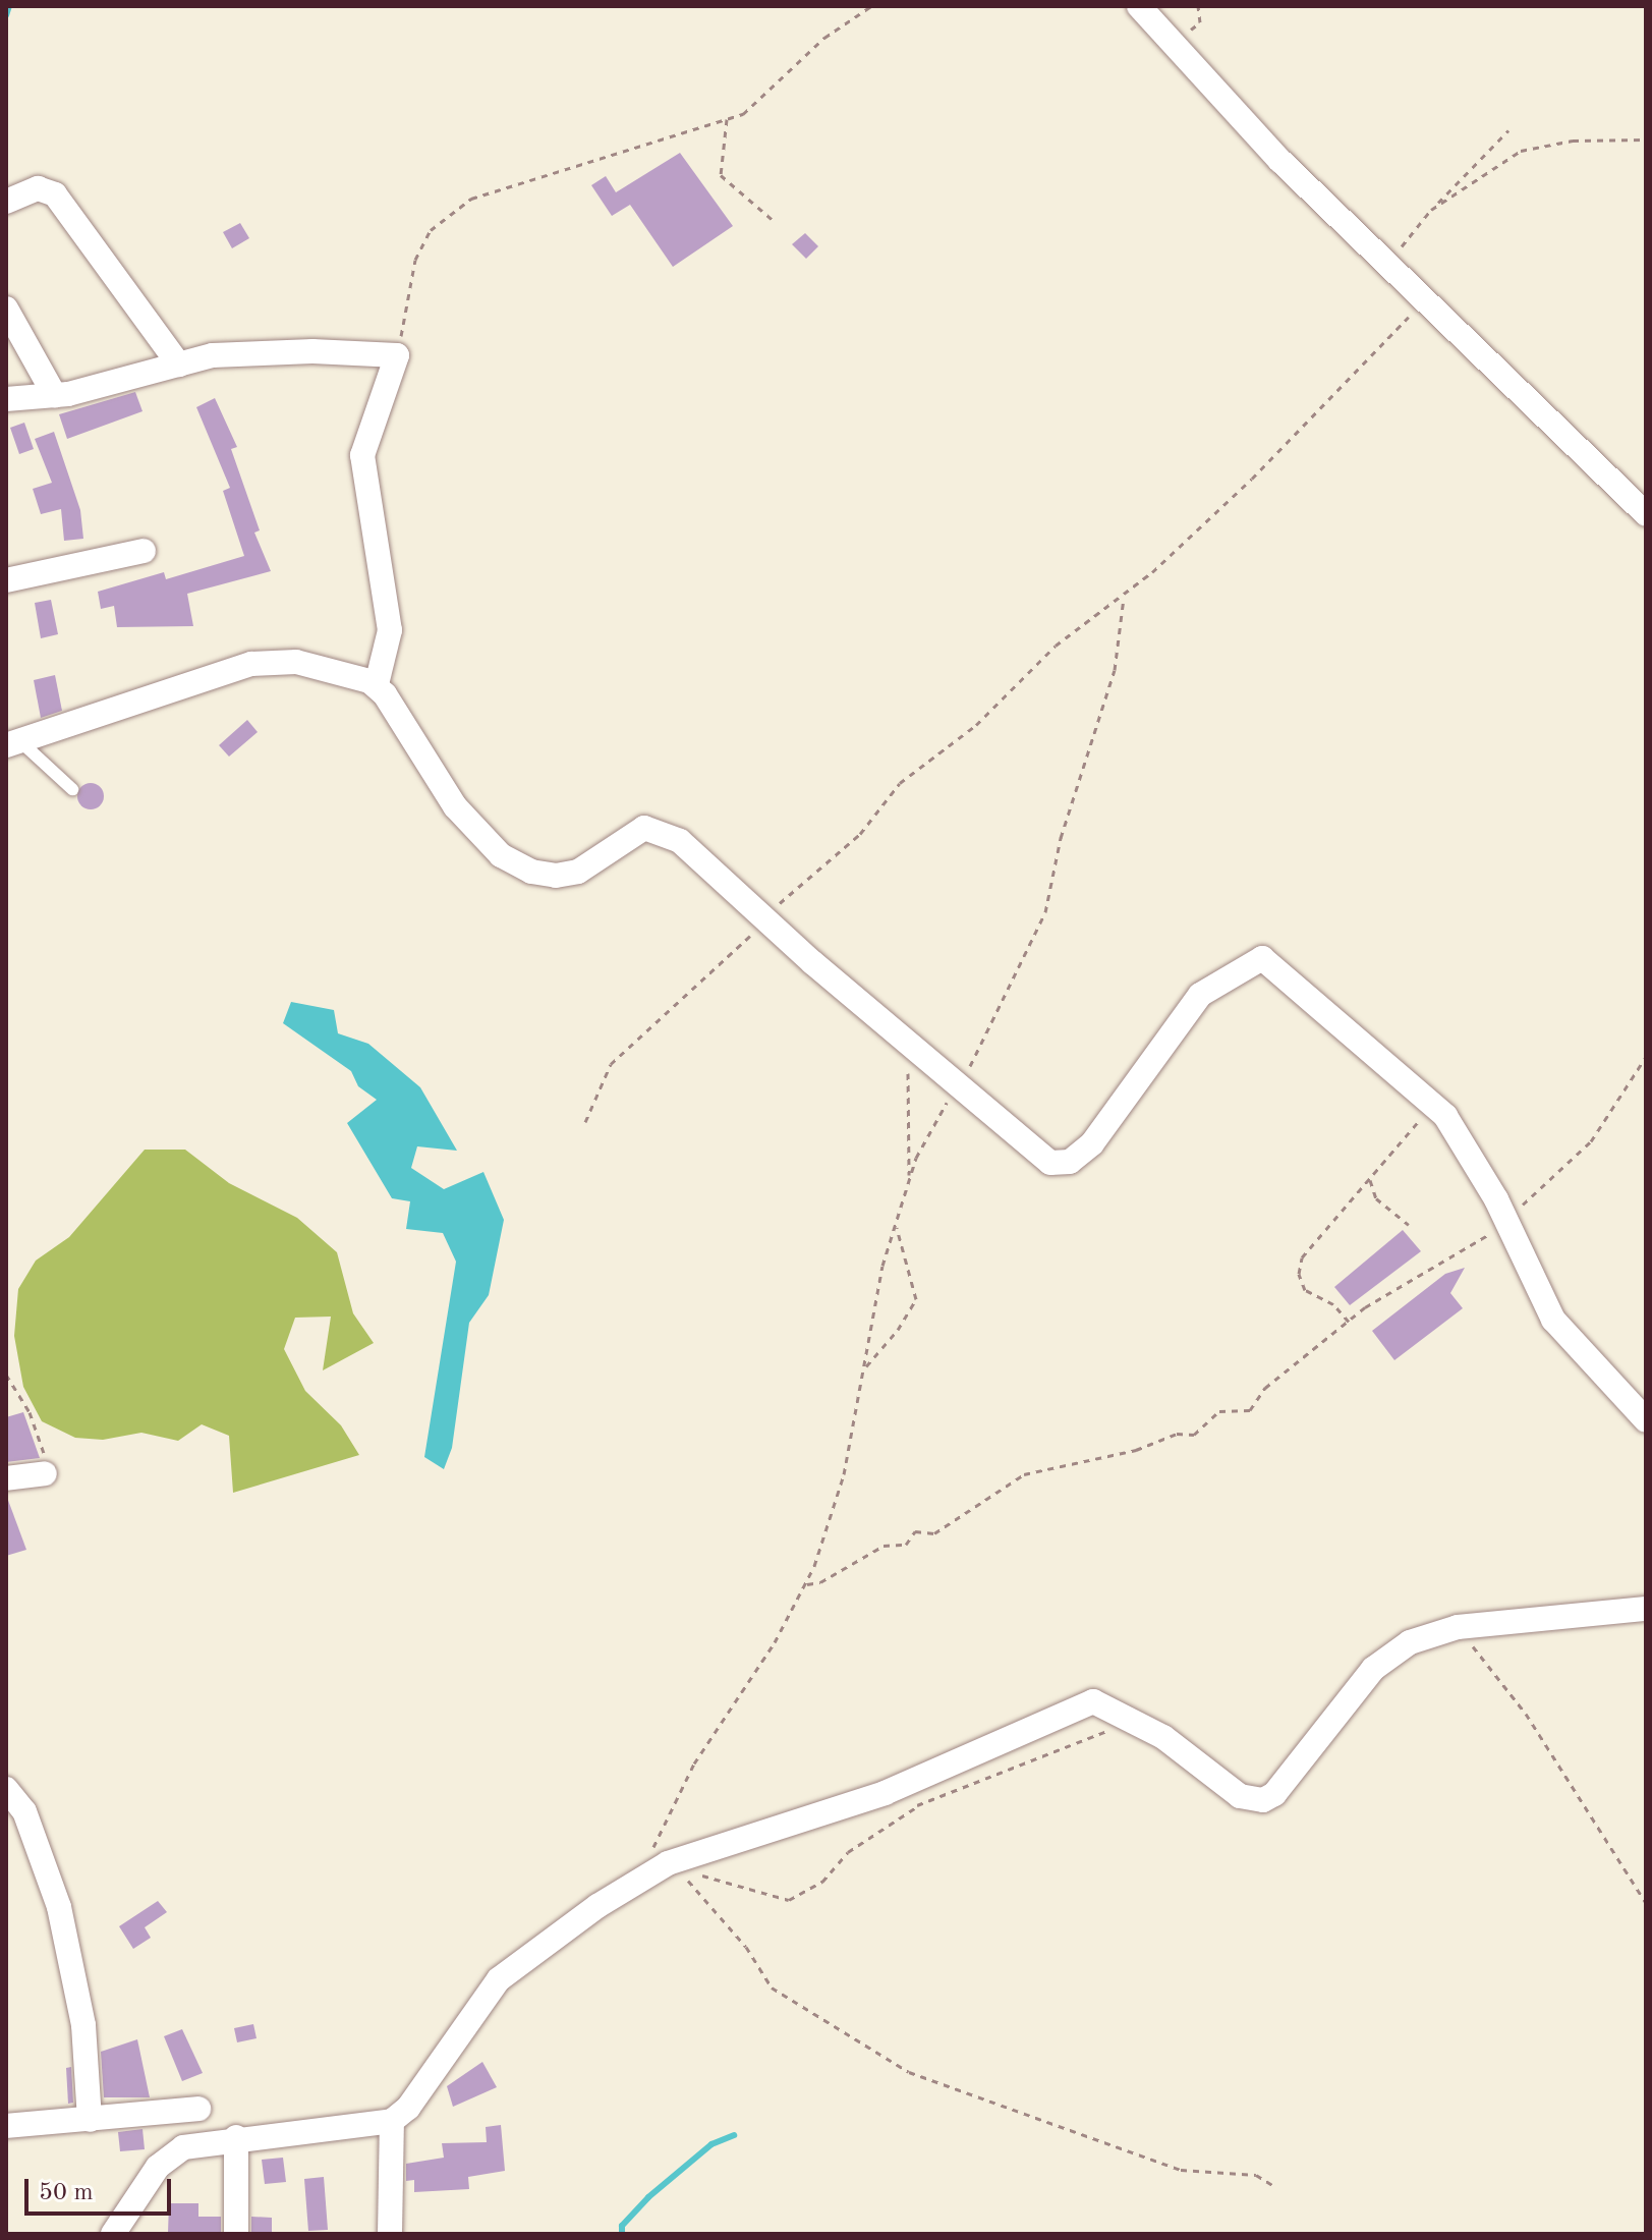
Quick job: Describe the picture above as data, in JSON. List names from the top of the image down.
{
  "scale_bar": "50 m"
}
